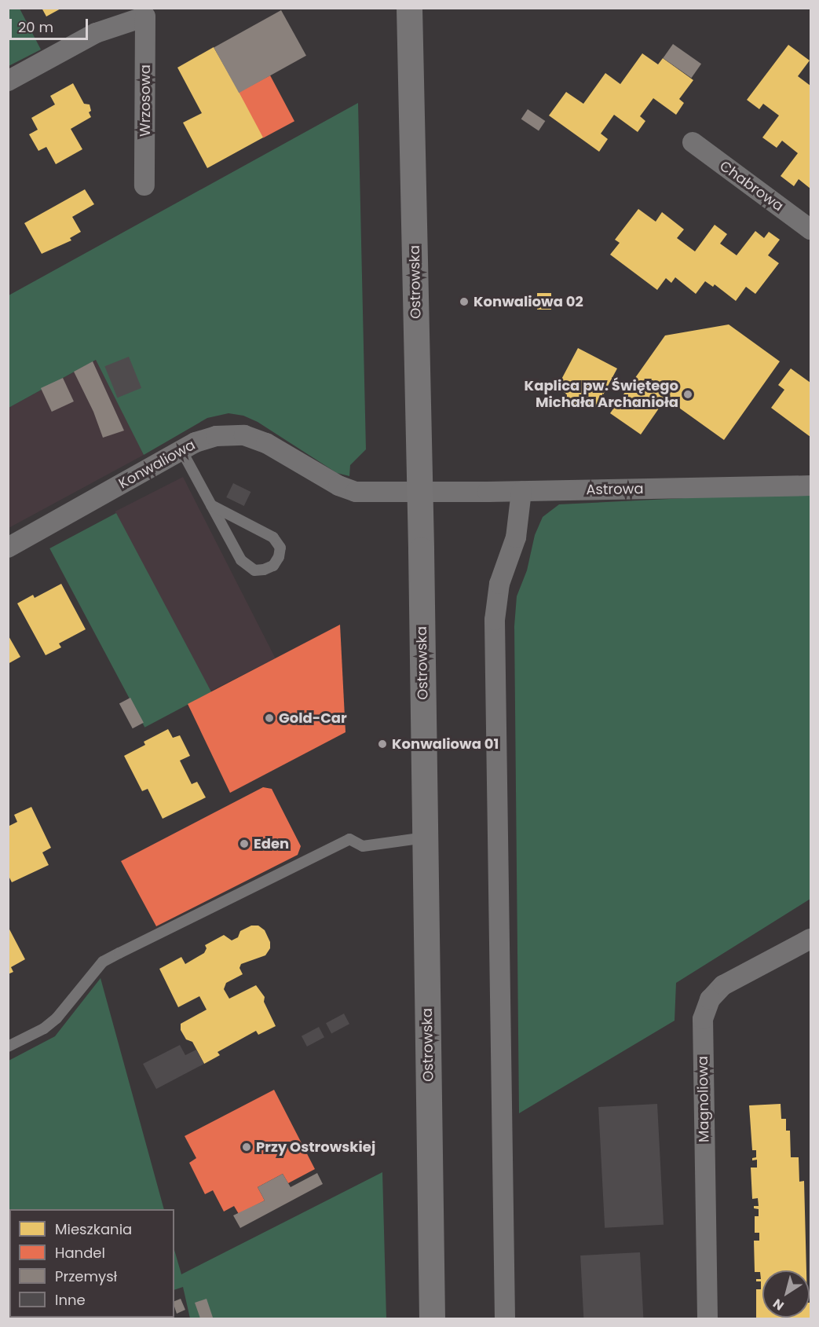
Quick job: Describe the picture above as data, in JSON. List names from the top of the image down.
{
  "streets": {
    "main road": ["Ostrowska"],
    "street": [
      "Wrzosowa",
      "Chabrowa",
      "Konwaliowa",
      "Astrowa",
      "Magnoliowa"
    ]
  },
  "crossings": [
    ["Ostrowska", "Konwaliowa"],
    ["Ostrowska", "Astrowa"],
    ["Konwaliowa", "Astrowa"]
  ],
  "places": [
    "Konwaliowa 02",
    "Kaplica pw. Świętego Michała Archanioła",
    "Gold-Car",
    "Konwaliowa 01",
    "Eden",
    "Przy Ostrowskiej"
  ],
  "legend": [
    "Mieszkania",
    "Handel",
    "Przemysł",
    "Inne"
  ],
  "scale_bar": "20 m",
  "north": "bottom left"
}
